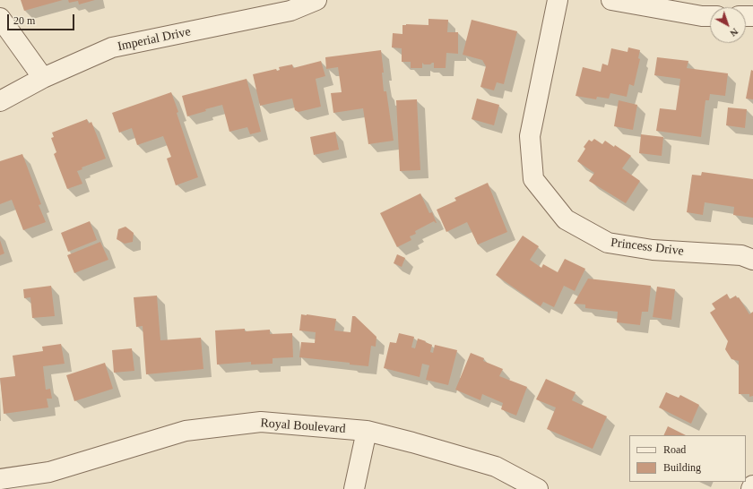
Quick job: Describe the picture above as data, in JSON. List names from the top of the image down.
{
  "streets": {
    "street": ["Imperial Drive", "Princess Drive", "Royal Boulevard"]
  },
  "legend": ["Road", "Building"],
  "scale_bar": "20 m",
  "north": "bottom right"
}
